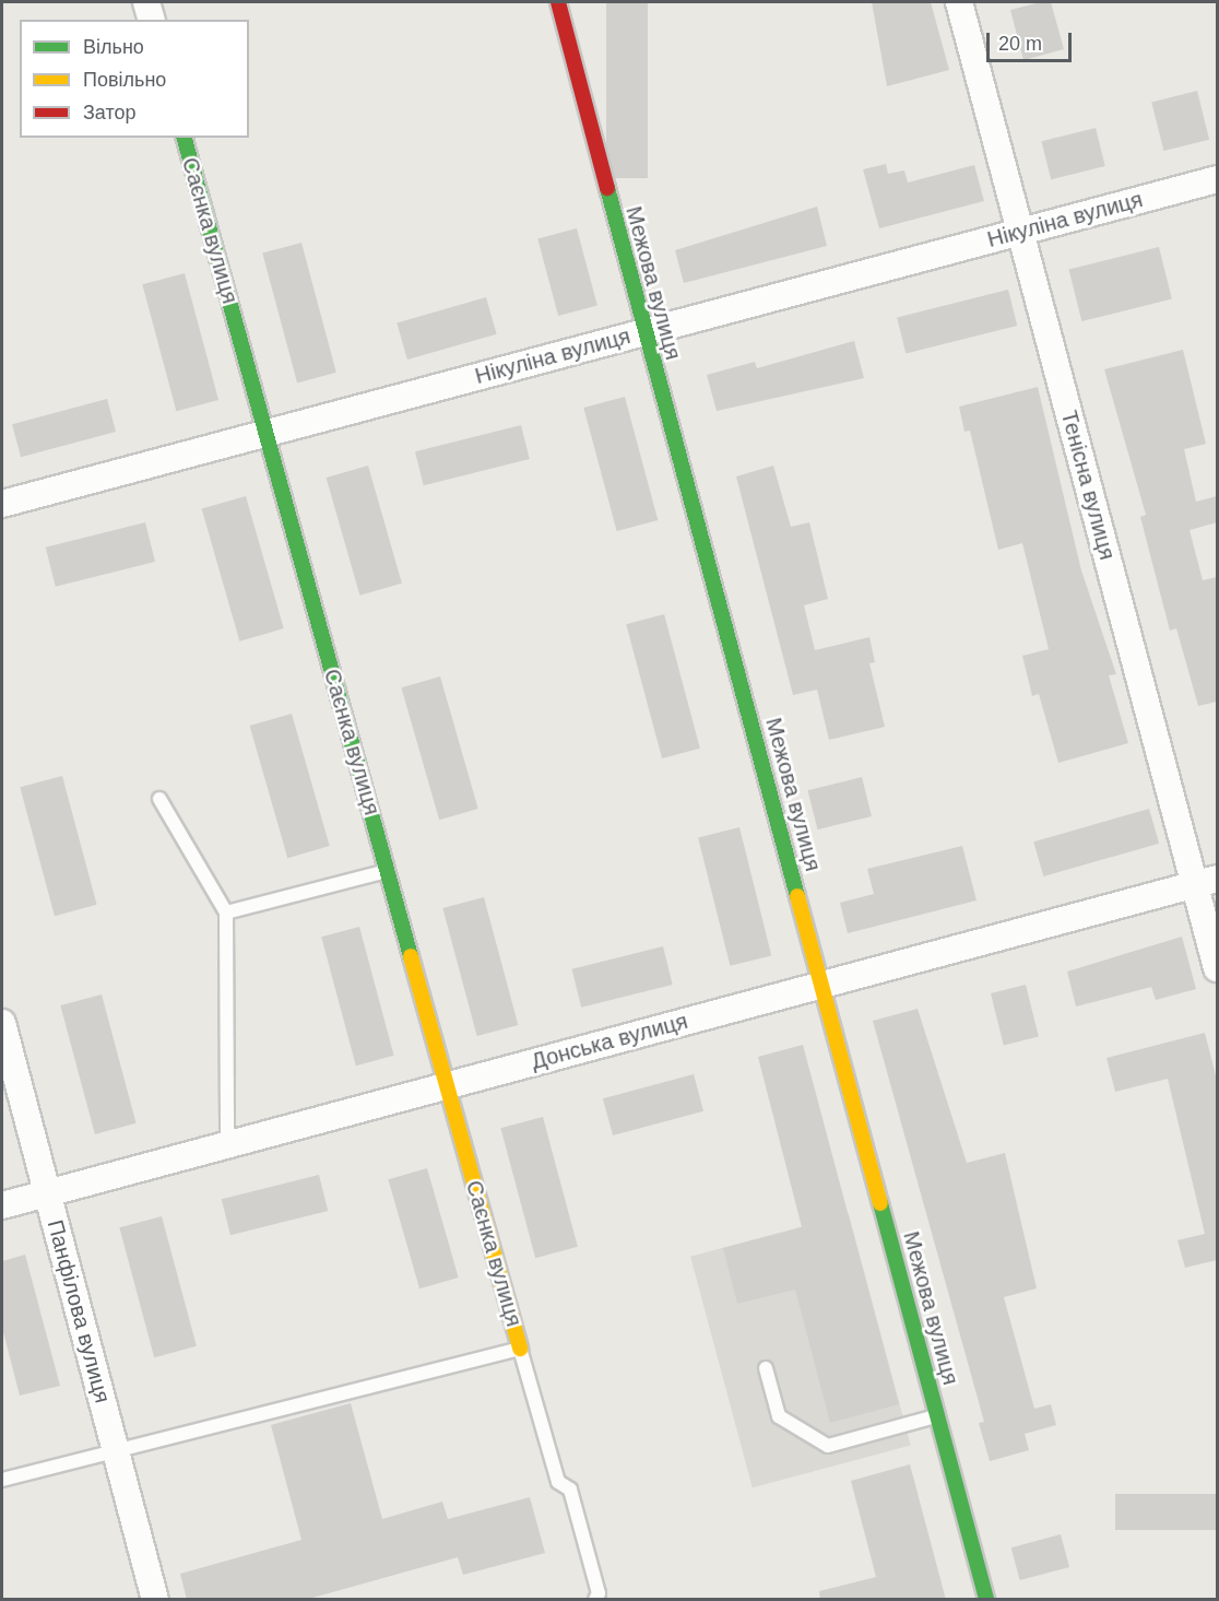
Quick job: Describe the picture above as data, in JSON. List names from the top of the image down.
{
  "streets": {
    "street": [
      "Нікуліна вулиця",
      "Саєнка вулиця",
      "Межова вулиця",
      "Тенісна вулиця",
      "Донська вулиця",
      "Панфілова вулиця"
    ]
  },
  "crossings": [
    ["Нікуліна вулиця", "Саєнка вулиця"],
    ["Нікуліна вулиця", "Межова вулиця"],
    ["Нікуліна вулиця", "Тенісна вулиця"],
    ["Саєнка вулиця", "Донська вулиця"],
    ["Межова вулиця", "Донська вулиця"],
    ["Тенісна вулиця", "Донська вулиця"],
    ["Донська вулиця", "Панфілова вулиця"]
  ],
  "legend": ["Вільно", "Повільно", "Затор"],
  "scale_bar": "20 m"
}
